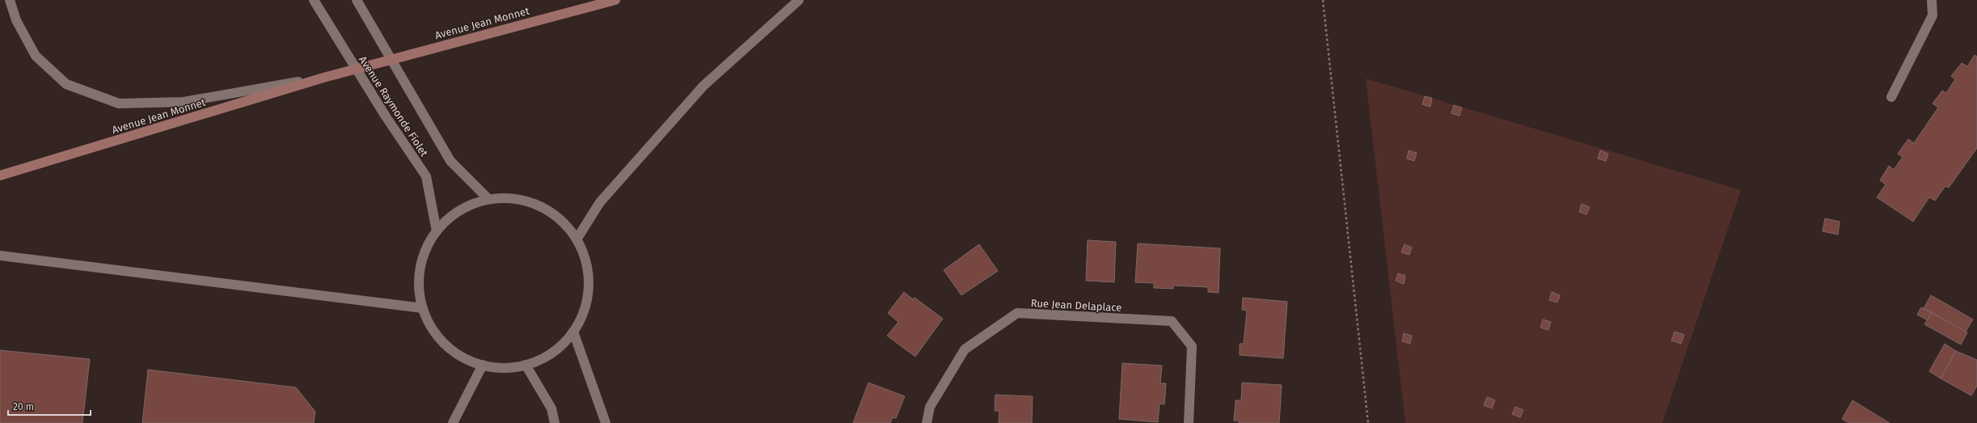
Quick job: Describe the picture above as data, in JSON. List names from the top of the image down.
{
  "streets": {
    "main road": ["Avenue Jean Monnet"],
    "street": ["Avenue Raymonde Fiolet", "Rue Jean Delaplace"]
  },
  "scale_bar": "20 m"
}
